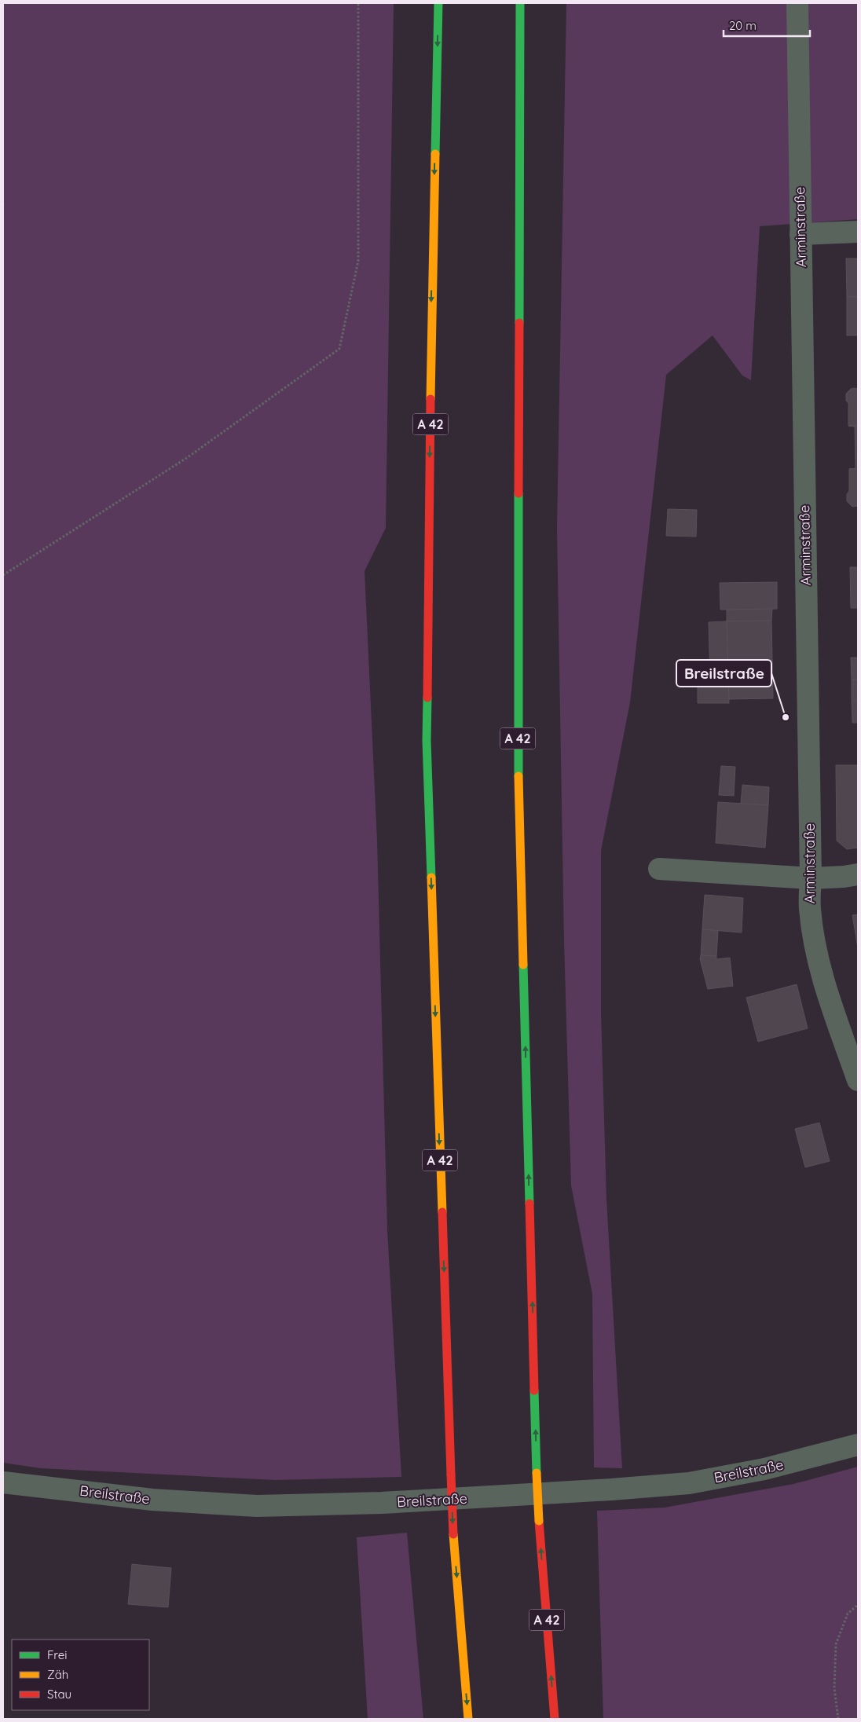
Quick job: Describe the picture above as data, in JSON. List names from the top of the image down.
{
  "streets": {
    "highway": ["A 42"],
    "street": ["Arminstraße", "Breilstraße"]
  },
  "places": ["Breilstraße"],
  "legend": ["Frei", "Zäh", "Stau"],
  "scale_bar": "20 m"
}
